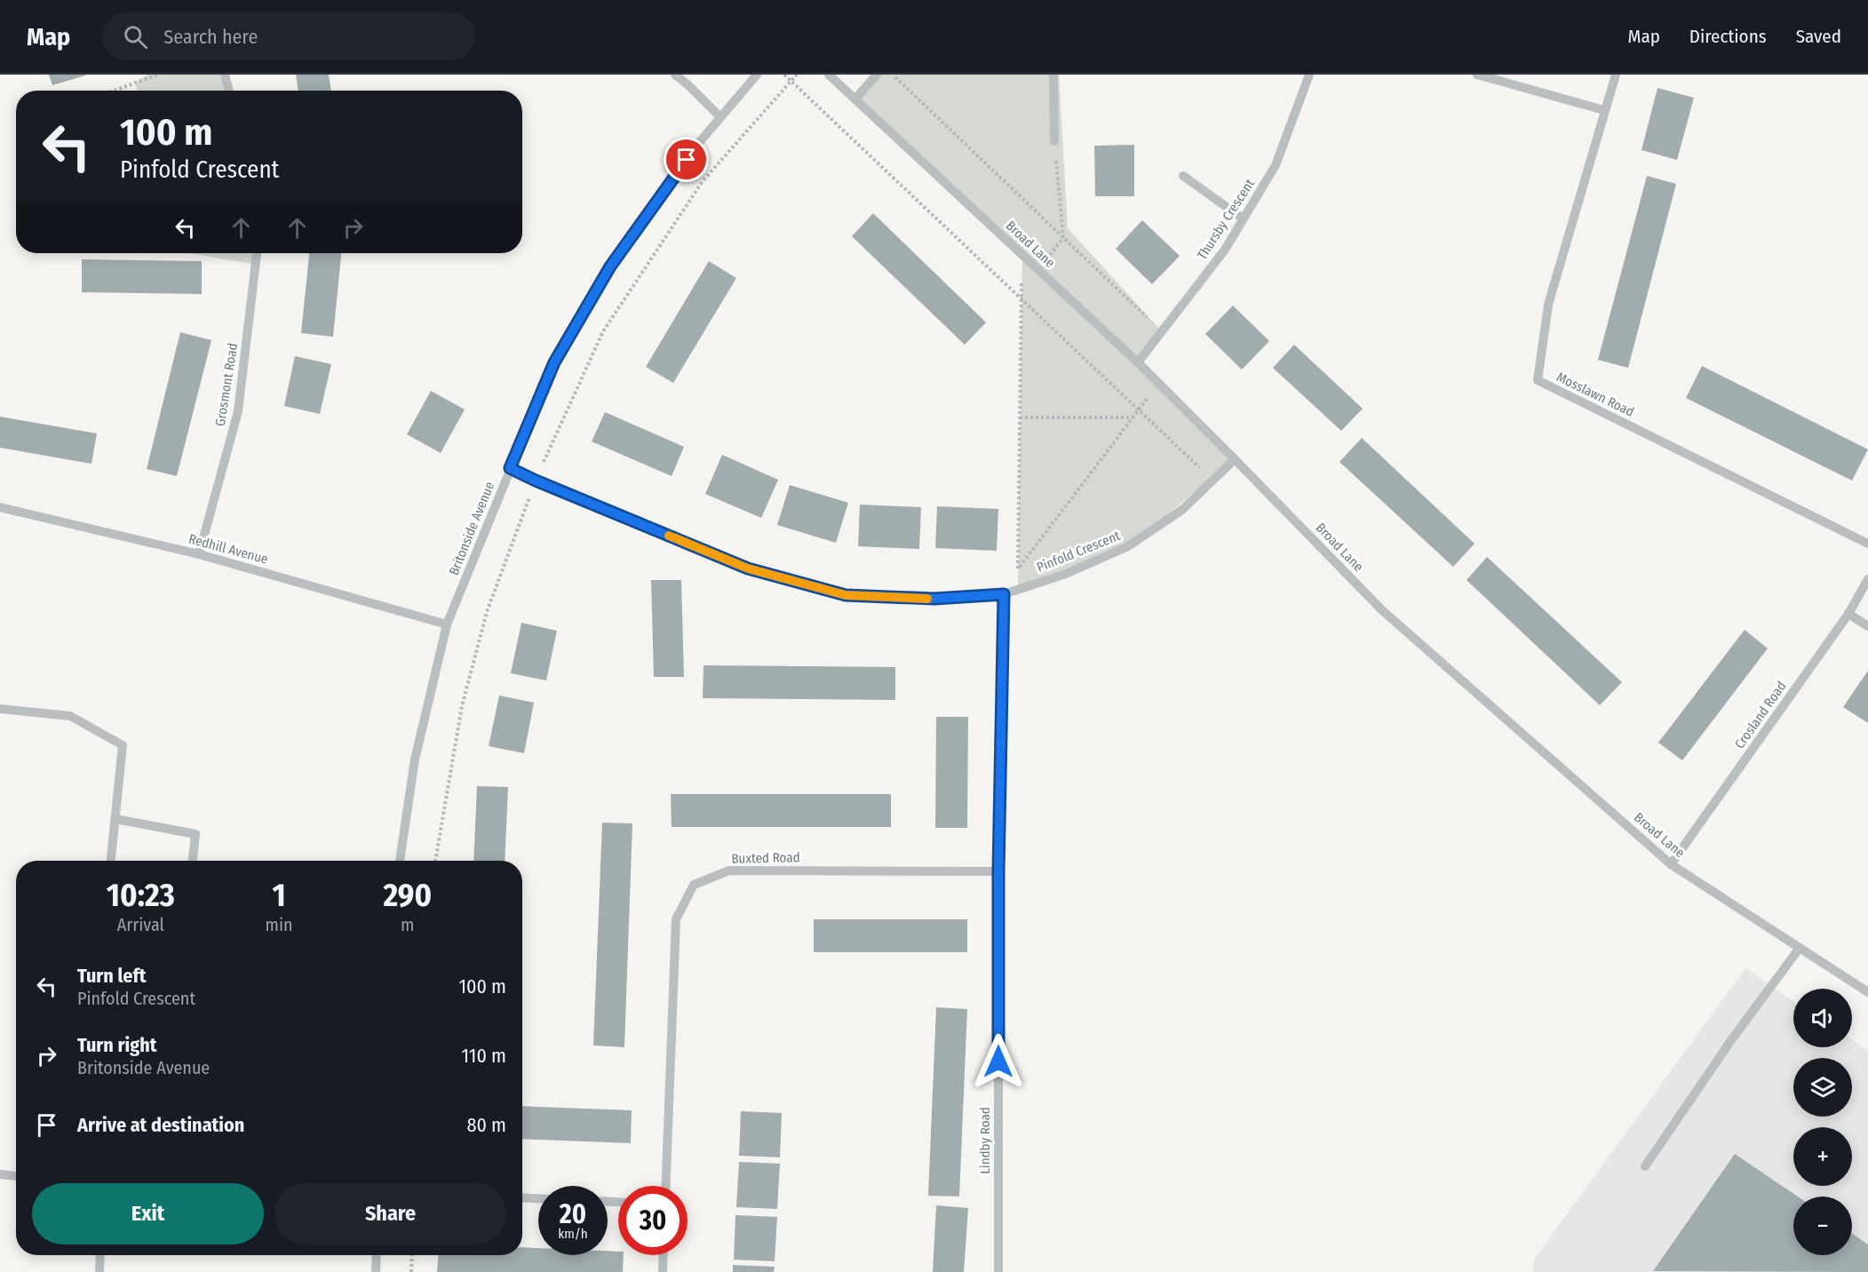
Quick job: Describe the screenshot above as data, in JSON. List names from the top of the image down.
{
  "streets": {
    "street": [
      "Thursby Crescent",
      "Broad Lane",
      "Grosmont Road",
      "Mosslawn Road",
      "Britonside Avenue",
      "Redhill Avenue",
      "Pinfold Crescent",
      "Crosland Road",
      "Buxted Road",
      "Lindby Road"
    ]
  },
  "crossings": [
    ["Thursby Crescent", "Broad Lane"],
    ["Broad Lane", "Pinfold Crescent"],
    ["Broad Lane", "Crosland Road"],
    ["Grosmont Road", "Redhill Avenue"],
    ["Britonside Avenue", "Redhill Avenue"],
    ["Britonside Avenue", "Pinfold Crescent"],
    ["Pinfold Crescent", "Lindby Road"],
    ["Buxted Road", "Lindby Road"]
  ],
  "page": {
    "header": "Map",
    "search": "Search here",
    "nav": ["Map", "Directions", "Saved"],
    "turn": ["100 m", "Pinfold Crescent"],
    "eta": [
      "10:23",
      "Arrival",
      "1",
      "min",
      "290",
      "m"
    ],
    "list": [
      {
        "name": "Turn left",
        "note": "Pinfold Crescent",
        "value": "100 m"
      },
      {
        "name": "Turn right",
        "note": "Britonside Avenue",
        "value": "110 m"
      },
      {
        "name": "Arrive at destination",
        "value": "80 m"
      }
    ],
    "map_buttons": ["+", "−"],
    "buttons": ["Exit", "Share"],
    "speed": "20 km/h",
    "limit": "30"
  }
}
